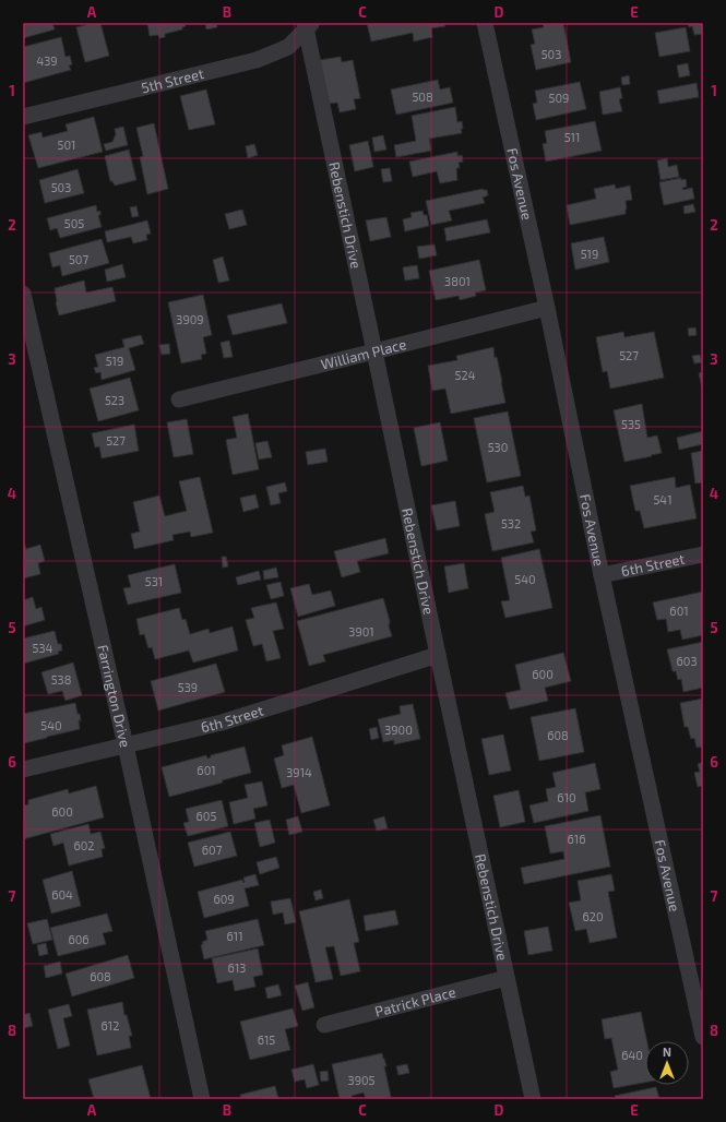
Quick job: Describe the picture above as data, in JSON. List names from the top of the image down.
{
  "streets": {
    "street": [
      "5th Street",
      "Fos Avenue",
      "Rebenstich Drive",
      "William Place",
      "6th Street",
      "Farrington Drive",
      "Patrick Place"
    ]
  },
  "crossings": [
    ["5th Street", "Rebenstich Drive"],
    ["Fos Avenue", "William Place"],
    ["Fos Avenue", "6th Street"],
    ["Rebenstich Drive", "William Place"],
    ["Rebenstich Drive", "6th Street"],
    ["Rebenstich Drive", "Patrick Place"],
    ["6th Street", "Farrington Drive"]
  ],
  "house_numbers": [
    "503",
    "439",
    "508",
    "509",
    "511",
    "501",
    "503",
    "505",
    "519",
    "507",
    "3801",
    "3909",
    "527",
    "519",
    "524",
    "523",
    "535",
    "527",
    "530",
    "541",
    "532",
    "540",
    "531",
    "601",
    "3901",
    "534",
    "603",
    "600",
    "538",
    "539",
    "540",
    "3900",
    "608",
    "601",
    "3914",
    "610",
    "600",
    "605",
    "616",
    "602",
    "607",
    "604",
    "609",
    "620",
    "611",
    "606",
    "613",
    "608",
    "612",
    "615",
    "640",
    "3905"
  ],
  "north": "top",
  "grid": {
    "columns": [
      "A",
      "B",
      "C",
      "D",
      "E"
    ],
    "rows": [
      "1",
      "2",
      "3",
      "4",
      "5",
      "6",
      "7",
      "8"
    ]
  }
}
